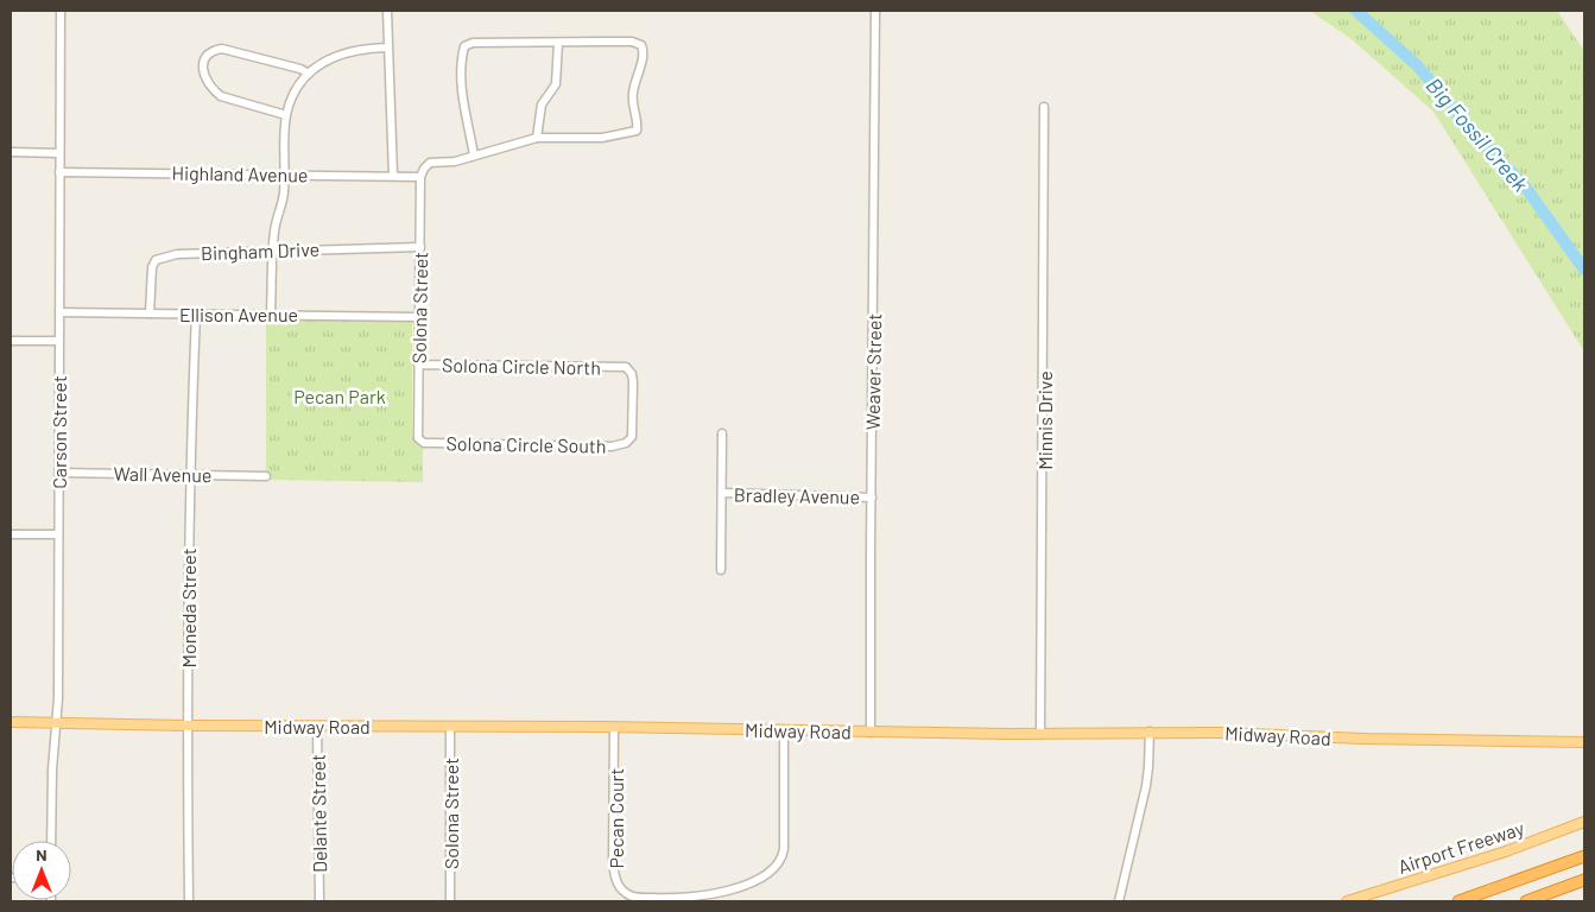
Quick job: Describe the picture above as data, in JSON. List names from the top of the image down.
{
  "streets": {
    "main road": ["Midway Road", "Airport Freeway"],
    "street": [
      "Highland Avenue",
      "Bingham Drive",
      "Solona Street",
      "Ellison Avenue",
      "Solona Circle North",
      "Weaver Street",
      "Minnis Drive",
      "Carson Street",
      "Solona Circle South",
      "Wall Avenue",
      "Bradley Avenue",
      "Moneda Street",
      "Delante Street",
      "Pecan Court"
    ]
  },
  "crossings": [
    ["Highland Avenue", "Solona Street"],
    ["Highland Avenue", "Carson Street"],
    ["Bingham Drive", "Solona Street"],
    ["Bingham Drive", "Ellison Avenue"],
    ["Solona Street", "Ellison Avenue"],
    ["Solona Street", "Solona Circle North"],
    ["Solona Street", "Solona Circle South"],
    ["Solona Street", "Midway Road"],
    ["Ellison Avenue", "Carson Street"],
    ["Ellison Avenue", "Moneda Street"],
    ["Solona Circle North", "Solona Circle South"],
    ["Weaver Street", "Bradley Avenue"],
    ["Weaver Street", "Midway Road"],
    ["Minnis Drive", "Midway Road"],
    ["Carson Street", "Wall Avenue"],
    ["Carson Street", "Midway Road"],
    ["Wall Avenue", "Moneda Street"],
    ["Moneda Street", "Midway Road"],
    ["Midway Road", "Delante Street"],
    ["Midway Road", "Pecan Court"]
  ],
  "water": ["Big Fossil Creek"],
  "parks": ["Pecan Park"],
  "north": "top"
}
